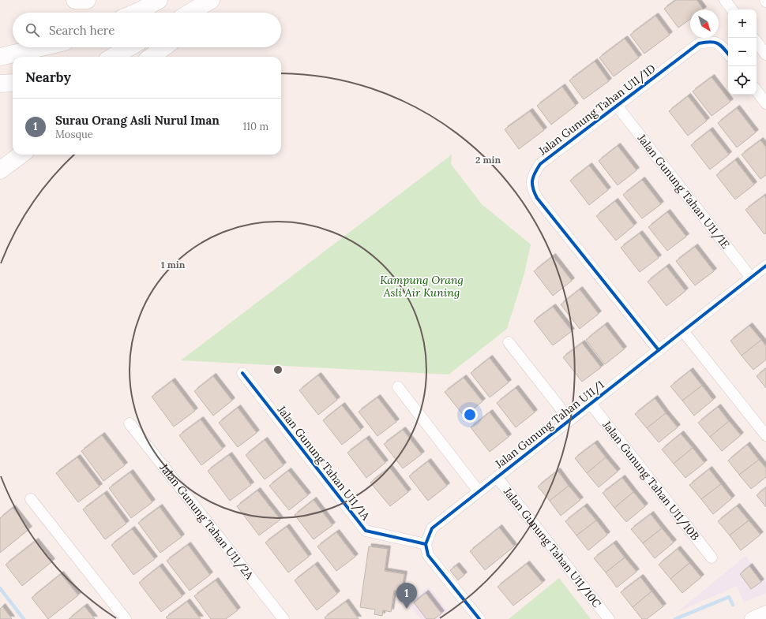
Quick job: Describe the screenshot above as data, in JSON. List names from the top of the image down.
{
  "streets": {
    "street": [
      "Jalan Gunung Tahan U11/1D",
      "Jalan Gunung Tahan U11/1E",
      "Jalan Gunung Tahan U11/1",
      "Jalan Gunung Tahan U11/1A",
      "Jalan Gunung Tahan U11/10B",
      "Jalan Gunung Tahan U11/2A",
      "Jalan Gunung Tahan U11/10C"
    ]
  },
  "crossings": [
    ["Jalan Gunung Tahan U11/1D", "Jalan Gunung Tahan U11/1E"],
    ["Jalan Gunung Tahan U11/1D", "Jalan Gunung Tahan U11/1"],
    ["Jalan Gunung Tahan U11/1E", "Jalan Gunung Tahan U11/1"],
    ["Jalan Gunung Tahan U11/1", "Jalan Gunung Tahan U11/1A"],
    ["Jalan Gunung Tahan U11/1", "Jalan Gunung Tahan U11/10B"],
    ["Jalan Gunung Tahan U11/1", "Jalan Gunung Tahan U11/10C"]
  ],
  "parks": ["Kampung Orang Asli Air Kuning"],
  "north": "bottom right",
  "page": {
    "map_buttons": ["+", "−"],
    "search": "Search here",
    "heading": "Nearby",
    "list": [
      {
        "mark": "1",
        "name": "Surau Orang Asli Nurul Iman",
        "note": "Mosque",
        "value": "110 m"
      }
    ],
    "pins": "1"
  },
  "rings": ["2 min", "1 min"]
}
